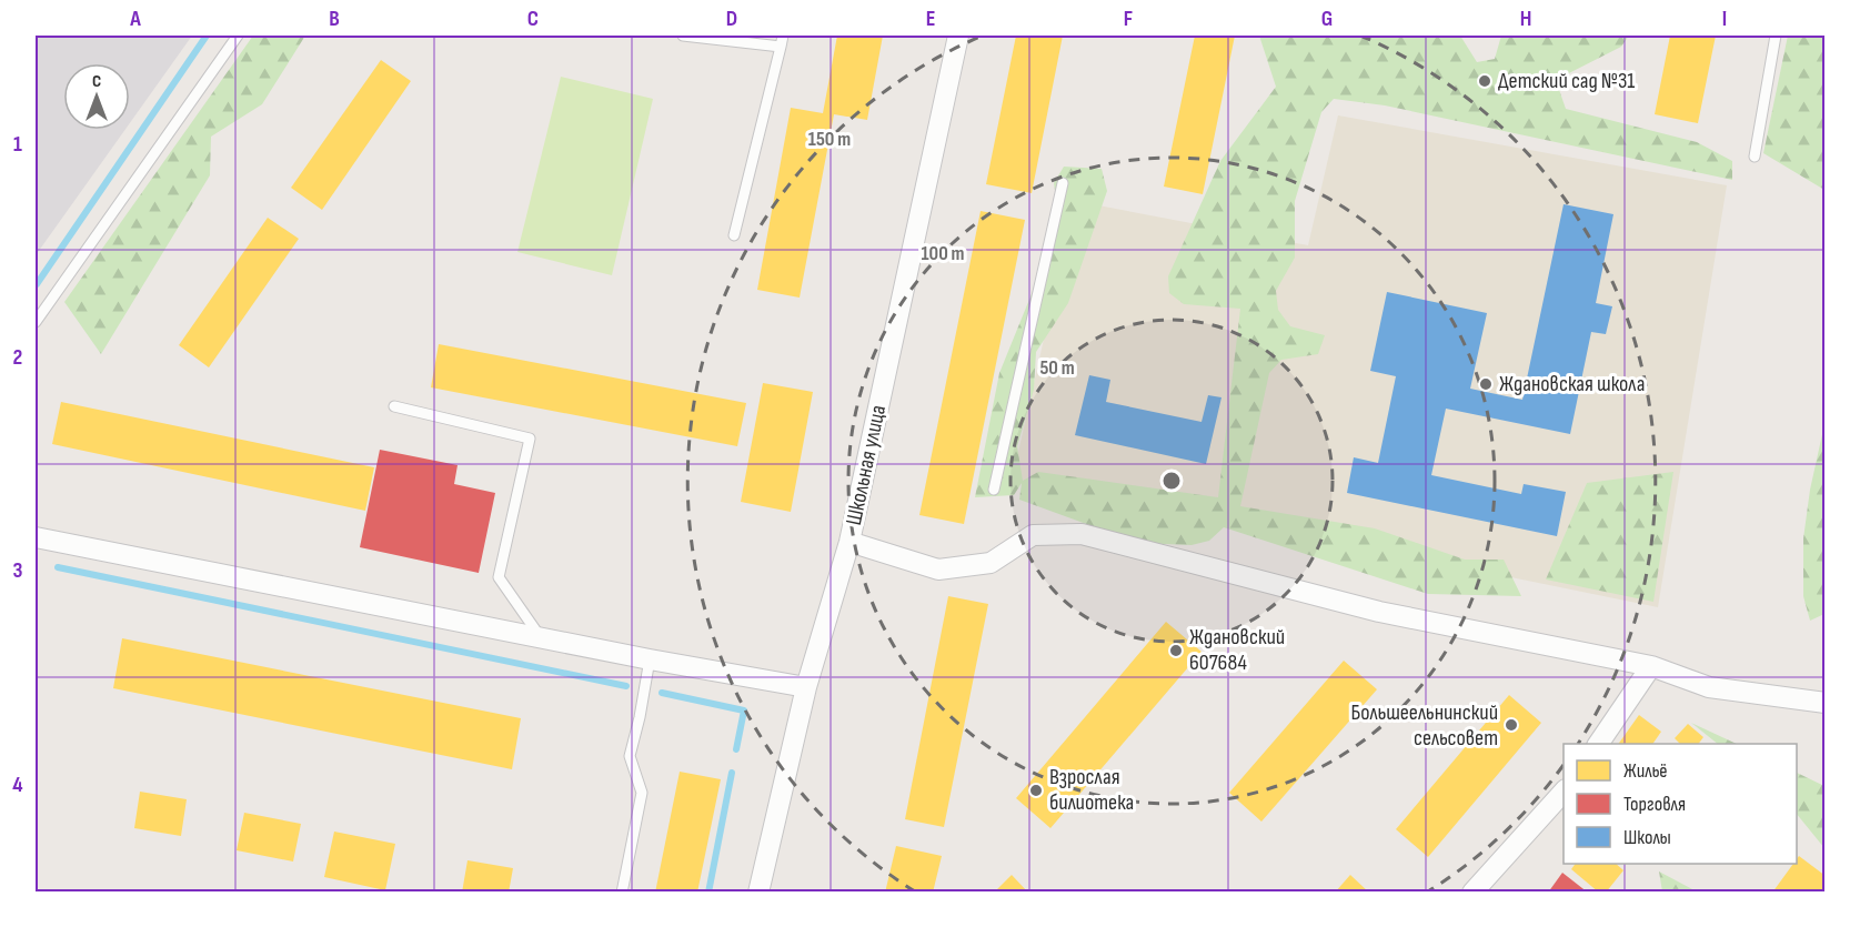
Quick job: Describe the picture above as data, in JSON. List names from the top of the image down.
{
  "streets": {
    "street": ["Школьная улица"]
  },
  "places": [
    "Детский сад №31",
    "Ждановская школа",
    "Ждановский 607684",
    "Большеельнинский сельсовет",
    "Взрослая билиотека"
  ],
  "legend": ["Жильё", "Торговля", "Школы"],
  "north": "top",
  "grid": {
    "columns": [
      "A",
      "B",
      "C",
      "D",
      "E",
      "F",
      "G",
      "H",
      "I"
    ],
    "rows": [
      "1",
      "2",
      "3",
      "4"
    ]
  },
  "rings": ["150 m", "100 m", "50 m"]
}
